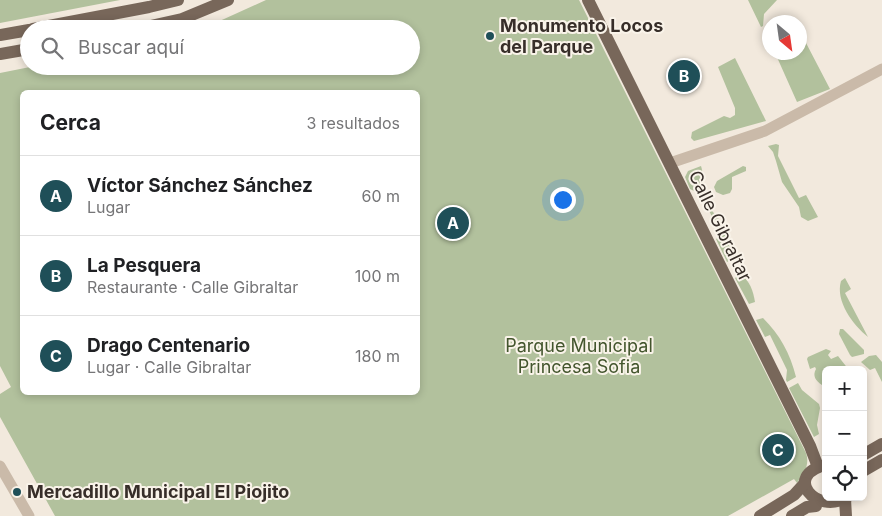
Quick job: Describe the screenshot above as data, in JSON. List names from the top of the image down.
{
  "streets": {
    "main road": ["Calle Gibraltar"]
  },
  "parks": ["Parque Municipal Princesa Sofia"],
  "places": ["Monumento Locos del Parque", "Mercadillo Municipal El Piojito"],
  "north": "bottom right",
  "page": {
    "search": "Buscar aquí",
    "pins": ["B", "A", "C"],
    "heading": ["Cerca", "3 resultados"],
    "list": [
      {
        "mark": "A",
        "name": "Víctor Sánchez Sánchez",
        "note": "Lugar",
        "value": "60 m"
      },
      {
        "mark": "B",
        "name": "La Pesquera",
        "note": "Restaurante · Calle Gibraltar",
        "value": "100 m"
      },
      {
        "mark": "C",
        "name": "Drago Centenario",
        "note": "Lugar · Calle Gibraltar",
        "value": "180 m"
      }
    ],
    "map_buttons": ["+", "−"]
  }
}
